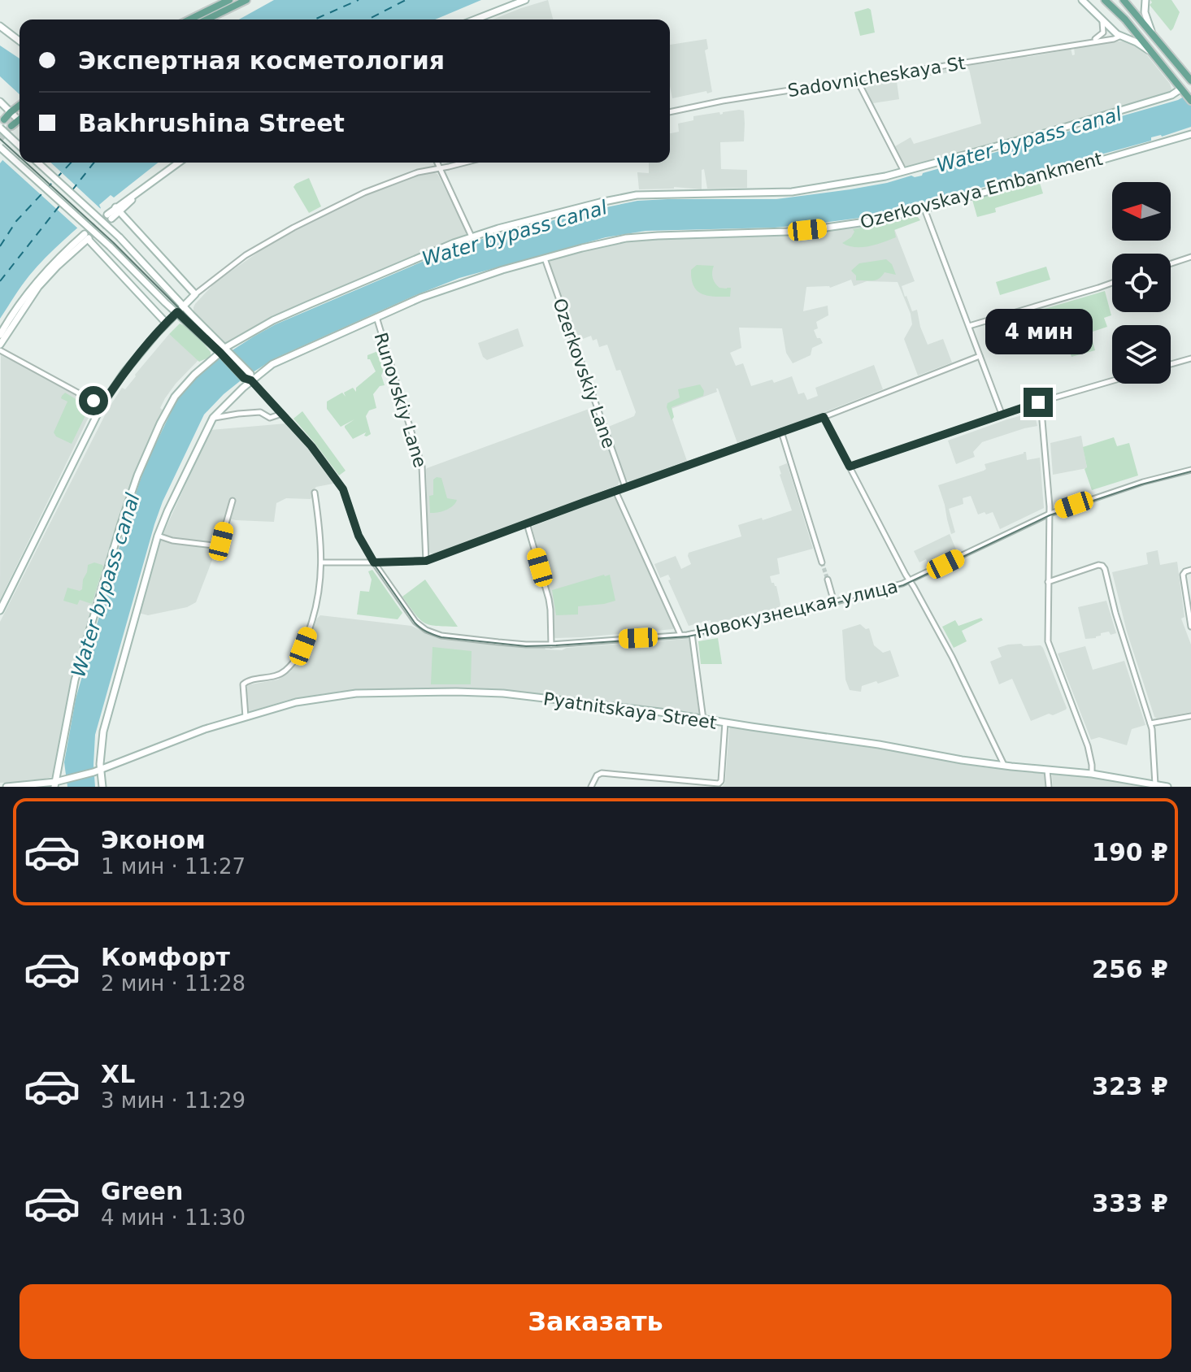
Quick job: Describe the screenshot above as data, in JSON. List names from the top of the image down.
{
  "streets": {
    "street": [
      "Sadovnicheskaya St",
      "Ozerkovskaya Embankment",
      "Ozerkovskiy Lane",
      "Runovskiy Lane",
      "Новокузнецкая улица",
      "Pyatnitskaya Street"
    ]
  },
  "crossings": [
    ["Ozerkovskaya Embankment", "Ozerkovskiy Lane"],
    ["Ozerkovskaya Embankment", "Runovskiy Lane"],
    ["Ozerkovskaya Embankment", "Pyatnitskaya Street"]
  ],
  "water": ["Water bypass canal"],
  "north": "left",
  "page": {
    "banner": ["Экспертная косметология", "Bakhrushina Street"],
    "bubble": "4 мин",
    "list": [
      {
        "name": "Эконом",
        "note": "1 мин · 11:27",
        "value": "190 ₽"
      },
      {
        "name": "Комфорт",
        "note": "2 мин · 11:28",
        "value": "256 ₽"
      },
      {
        "name": "XL",
        "note": "3 мин · 11:29",
        "value": "323 ₽"
      },
      {
        "name": "Green",
        "note": "4 мин · 11:30",
        "value": "333 ₽"
      }
    ],
    "buttons": "Заказать"
  }
}
